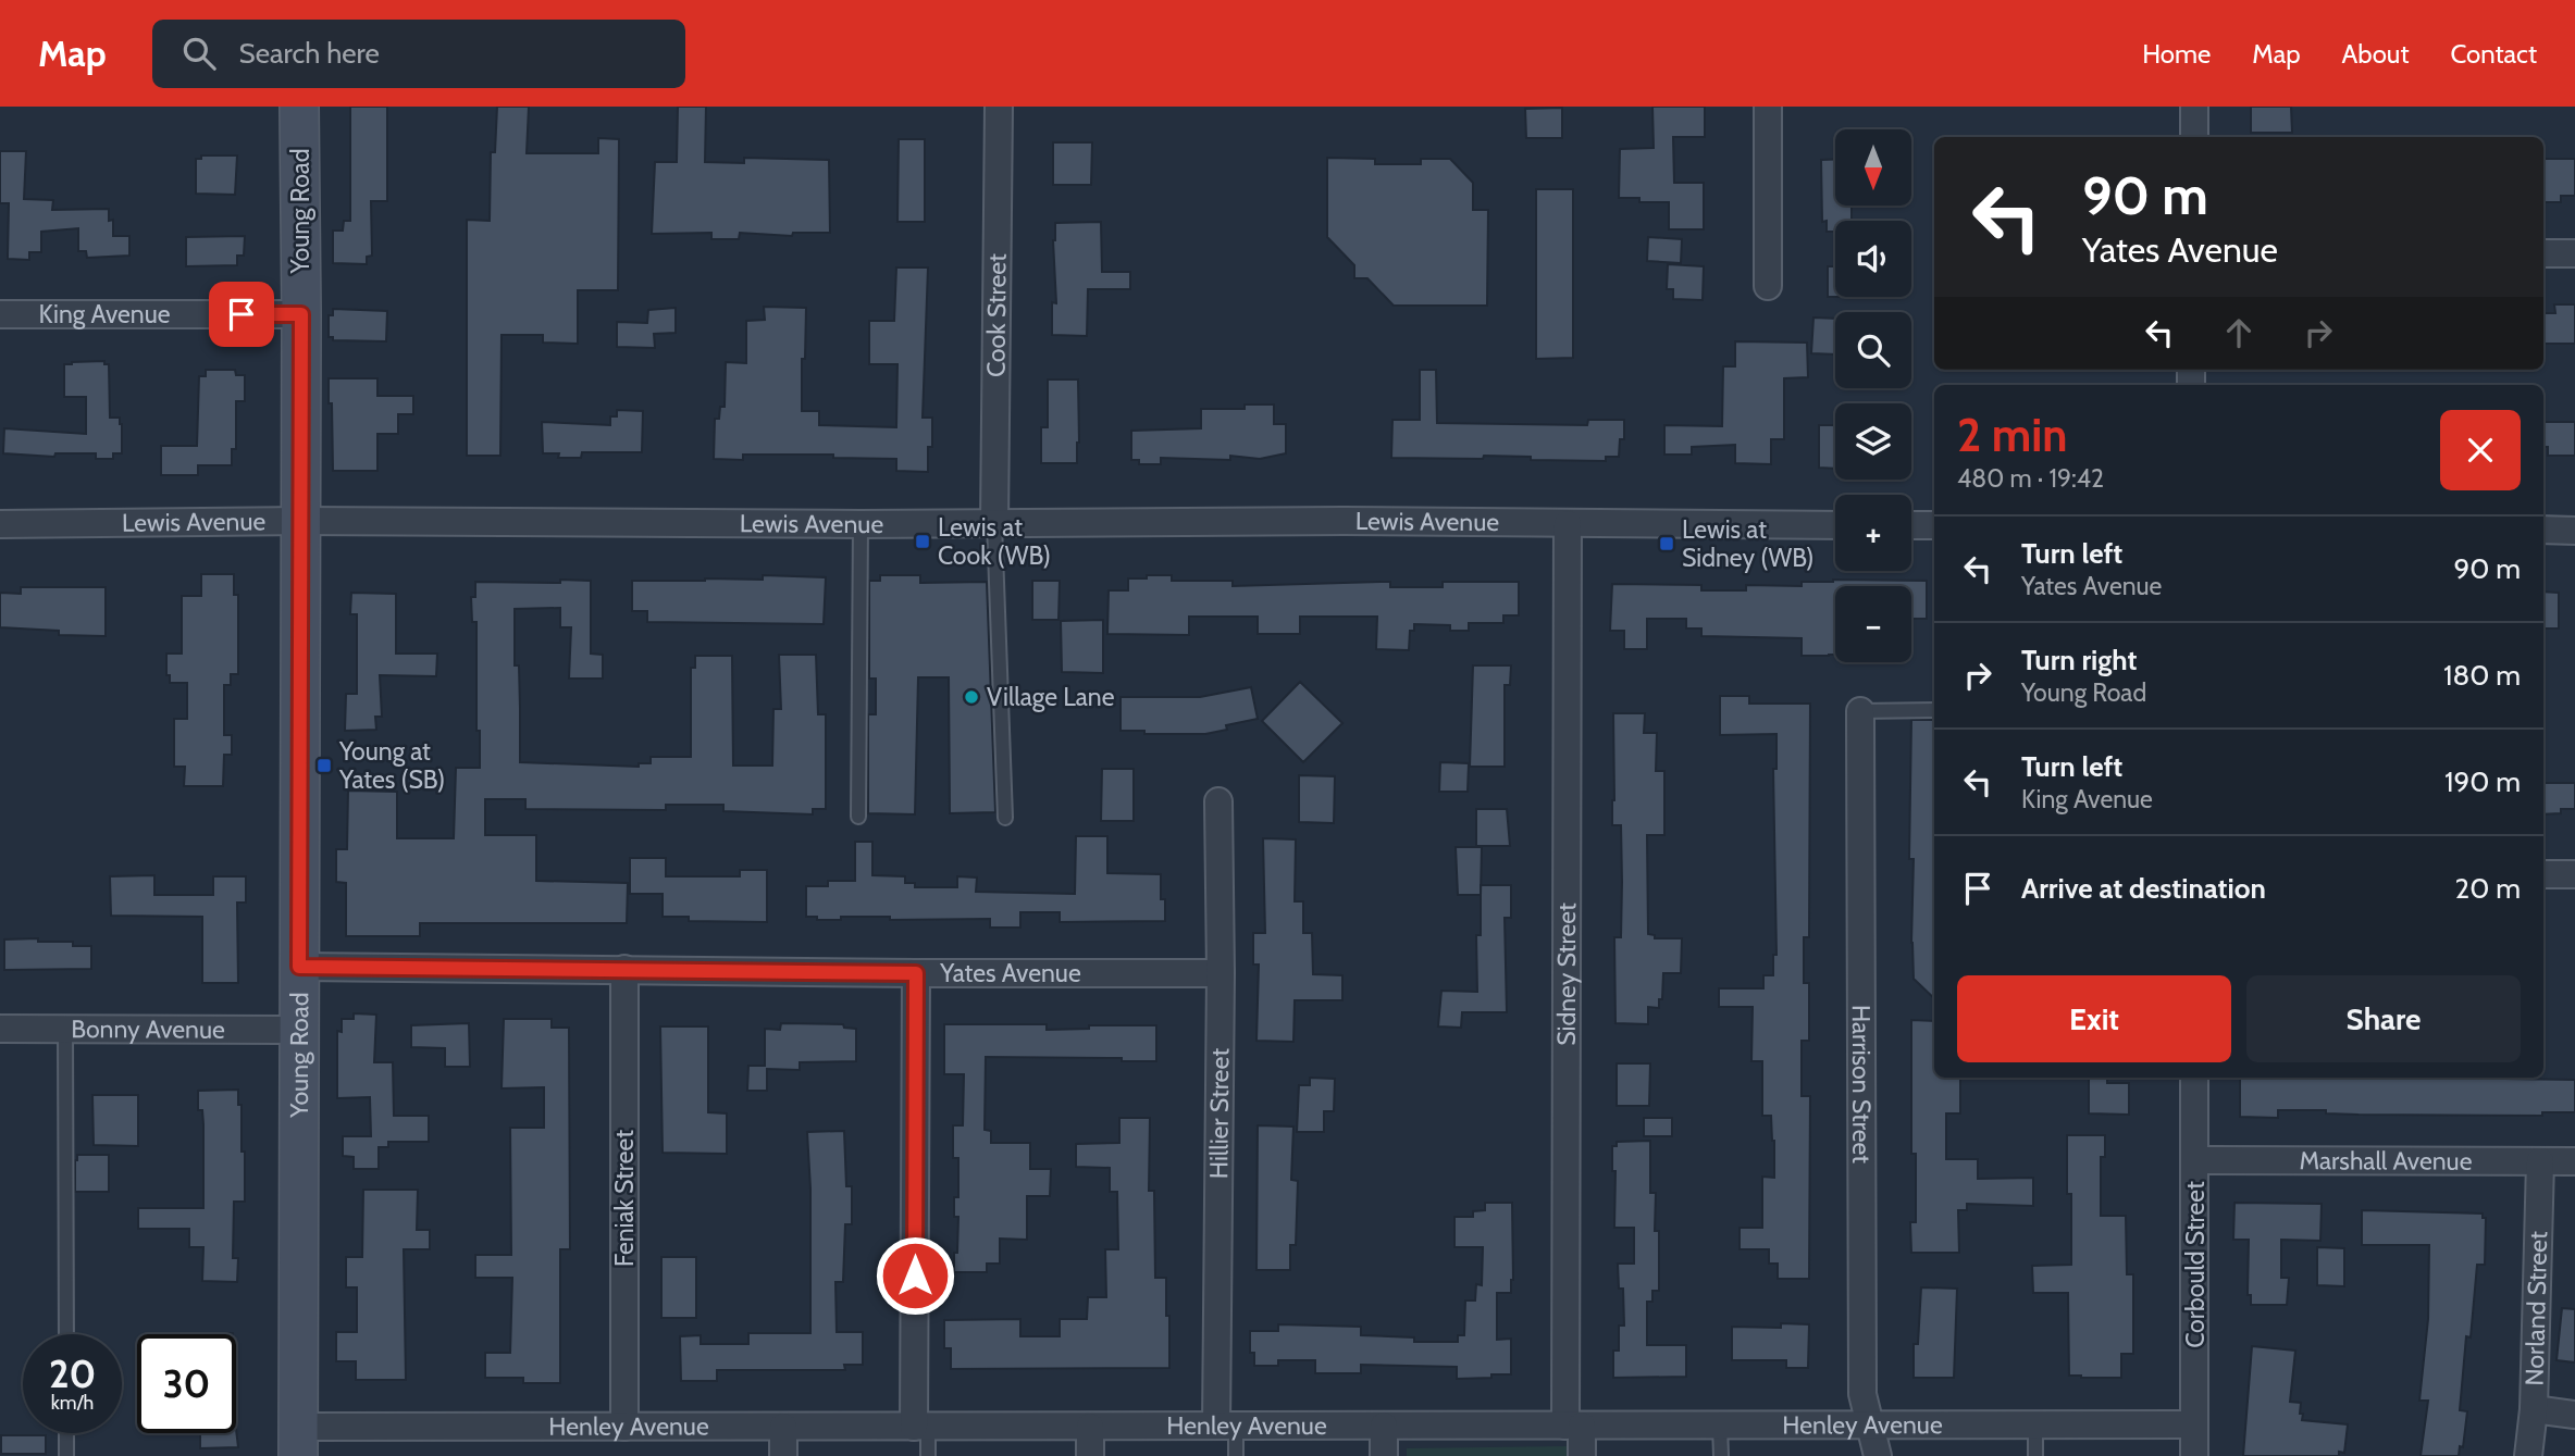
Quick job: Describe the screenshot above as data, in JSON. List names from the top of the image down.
{
  "streets": {
    "street": [
      "Young Road",
      "King Avenue",
      "Cook Street",
      "Lewis Avenue",
      "Yates Avenue",
      "Sidney Street",
      "Bonny Avenue",
      "Harrison Street",
      "Hillier Street",
      "Marshall Avenue",
      "Feniak Street",
      "Corbould Street",
      "Norland Street",
      "Henley Avenue"
    ]
  },
  "crossings": [
    ["Young Road", "King Avenue"],
    ["Young Road", "Lewis Avenue"],
    ["Young Road", "Yates Avenue"],
    ["Young Road", "Bonny Avenue"],
    ["Young Road", "Henley Avenue"],
    ["Cook Street", "Lewis Avenue"],
    ["Lewis Avenue", "Sidney Street"],
    ["Yates Avenue", "Hillier Street"],
    ["Yates Avenue", "Feniak Street"],
    ["Sidney Street", "Henley Avenue"],
    ["Harrison Street", "Henley Avenue"],
    ["Hillier Street", "Henley Avenue"],
    ["Marshall Avenue", "Corbould Street"],
    ["Marshall Avenue", "Norland Street"],
    ["Feniak Street", "Henley Avenue"],
    ["Corbould Street", "Henley Avenue"]
  ],
  "places": {
    "transit": ["Lewis at Cook (WB)", "Lewis at Sidney (WB)", "Young at Yates (SB)"],
    "other": ["Village Lane"]
  },
  "north": "bottom",
  "page": {
    "header": "Map",
    "search": "Search here",
    "nav": [
      "Home",
      "Map",
      "About",
      "Contact"
    ],
    "map_buttons": ["+", "−"],
    "turn": ["90 m", "Yates Avenue"],
    "heading": ["2 min", "480 m · 19:42"],
    "list": [
      {
        "name": "Turn left",
        "note": "Yates Avenue",
        "value": "90 m"
      },
      {
        "name": "Turn right",
        "note": "Young Road",
        "value": "180 m"
      },
      {
        "name": "Turn left",
        "note": "King Avenue",
        "value": "190 m"
      },
      {
        "name": "Arrive at destination",
        "value": "20 m"
      }
    ],
    "buttons": ["Exit", "Share"],
    "speed": "20 km/h",
    "limit": "30"
  }
}
